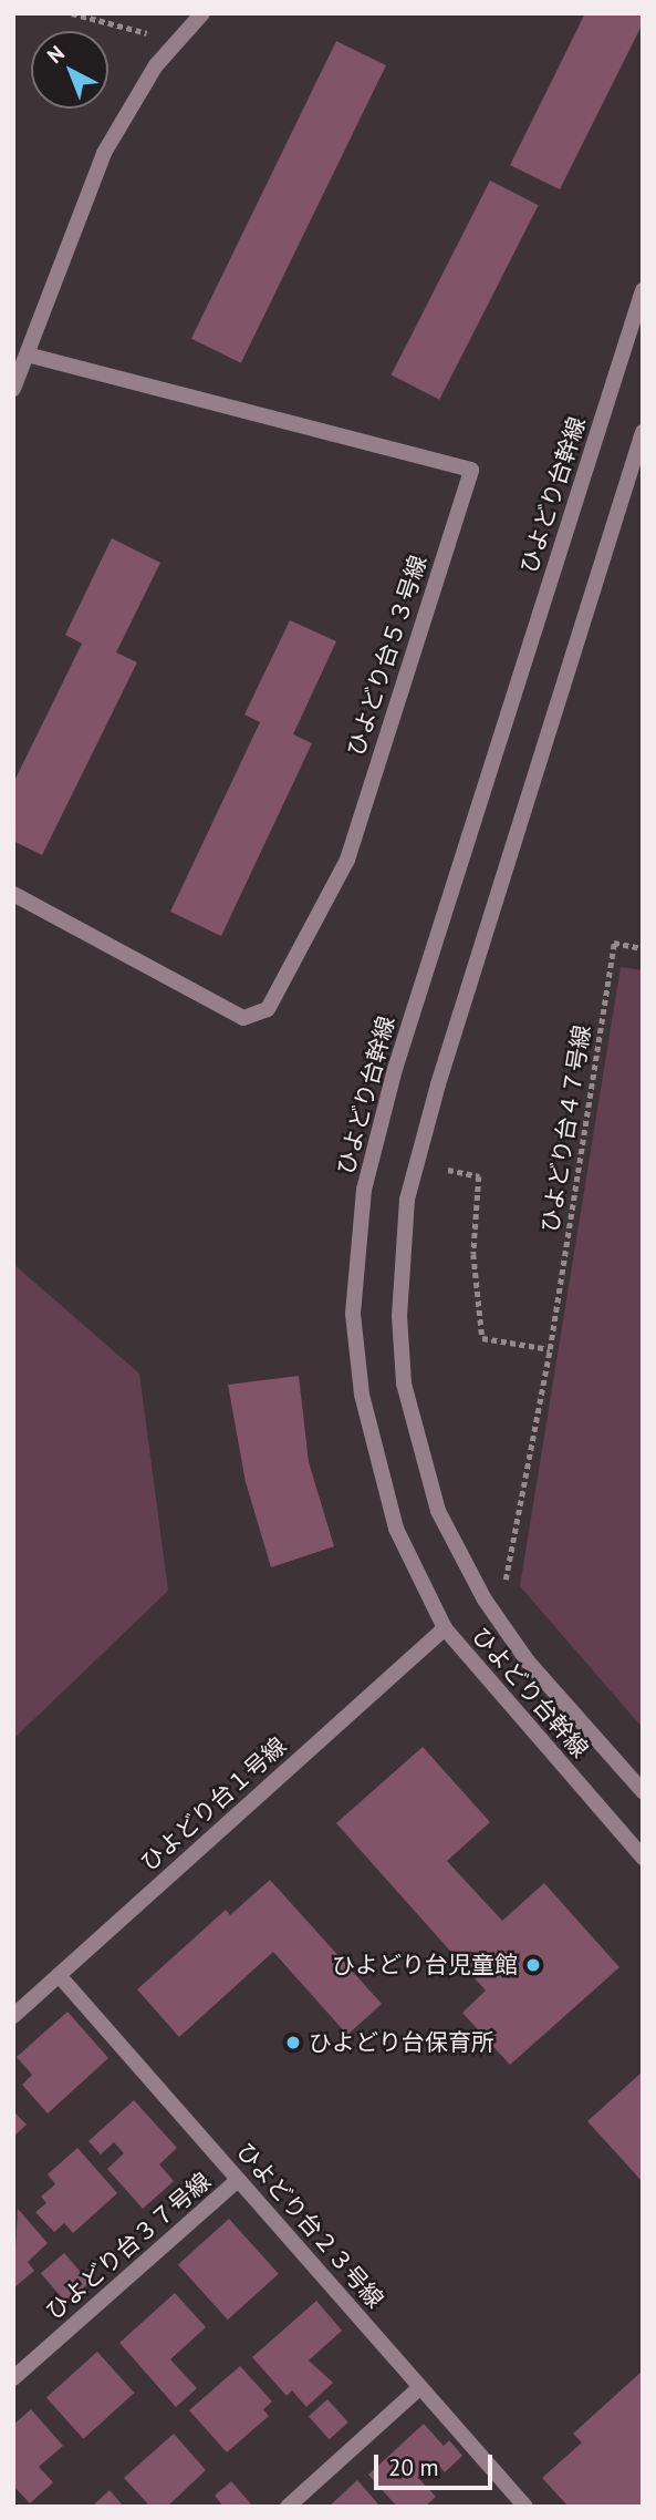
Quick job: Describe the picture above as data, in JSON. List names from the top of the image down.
{
  "streets": {
    "street": [
      "ひよどり台幹線",
      "ひよどり台５３号線",
      "ひよどり台１号線",
      "ひよどり台２３号線",
      "ひよどり台３７号線"
    ],
    "path": ["ひよどり台４７号線"]
  },
  "crossings": [
    ["ひよどり台幹線", "ひよどり台１号線"],
    ["ひよどり台１号線", "ひよどり台２３号線"],
    ["ひよどり台２３号線", "ひよどり台３７号線"]
  ],
  "places": ["ひよどり台児童館", "ひよどり台保育所"],
  "scale_bar": "20 m",
  "north": "top left"
}
